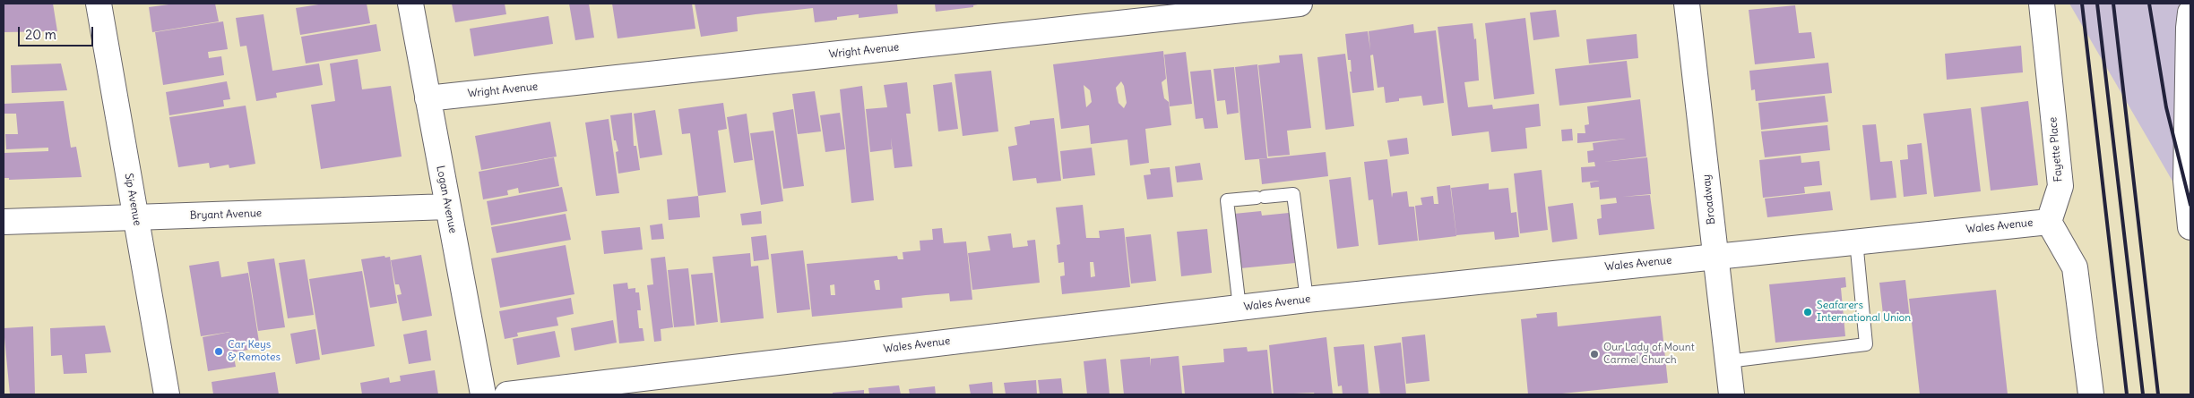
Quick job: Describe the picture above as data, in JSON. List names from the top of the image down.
{
  "streets": {
    "street": [
      "Wright Avenue",
      "Fayette Place",
      "Sip Avenue",
      "Logan Avenue",
      "Broadway",
      "Bryant Avenue",
      "Wales Avenue"
    ]
  },
  "crossings": [
    ["Wright Avenue", "Logan Avenue"],
    ["Fayette Place", "Wales Avenue"],
    ["Sip Avenue", "Bryant Avenue"],
    ["Logan Avenue", "Bryant Avenue"],
    ["Broadway", "Wales Avenue"]
  ],
  "places": ["Seafarers International Union", "Car Keys & Remotes", "Our Lady of Mount Carmel Church"],
  "scale_bar": "20 m"
}
